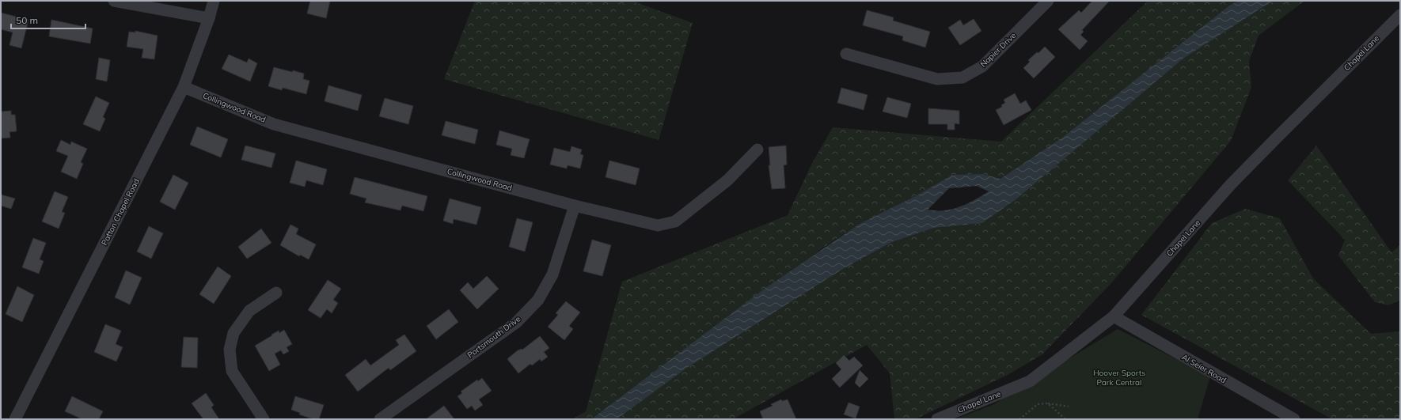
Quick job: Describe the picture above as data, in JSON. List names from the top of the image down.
{
  "streets": {
    "street": [
      "Napier Drive",
      "Chapel Lane",
      "Collingwood Road",
      "Patton Chapel Road",
      "Portsmouth Drive",
      "Al Seier Road"
    ]
  },
  "crossings": [
    ["Chapel Lane", "Al Seier Road"],
    ["Collingwood Road", "Patton Chapel Road"],
    ["Collingwood Road", "Portsmouth Drive"]
  ],
  "parks": ["Hoover Sports Park Central"],
  "scale_bar": "50 m"
}
